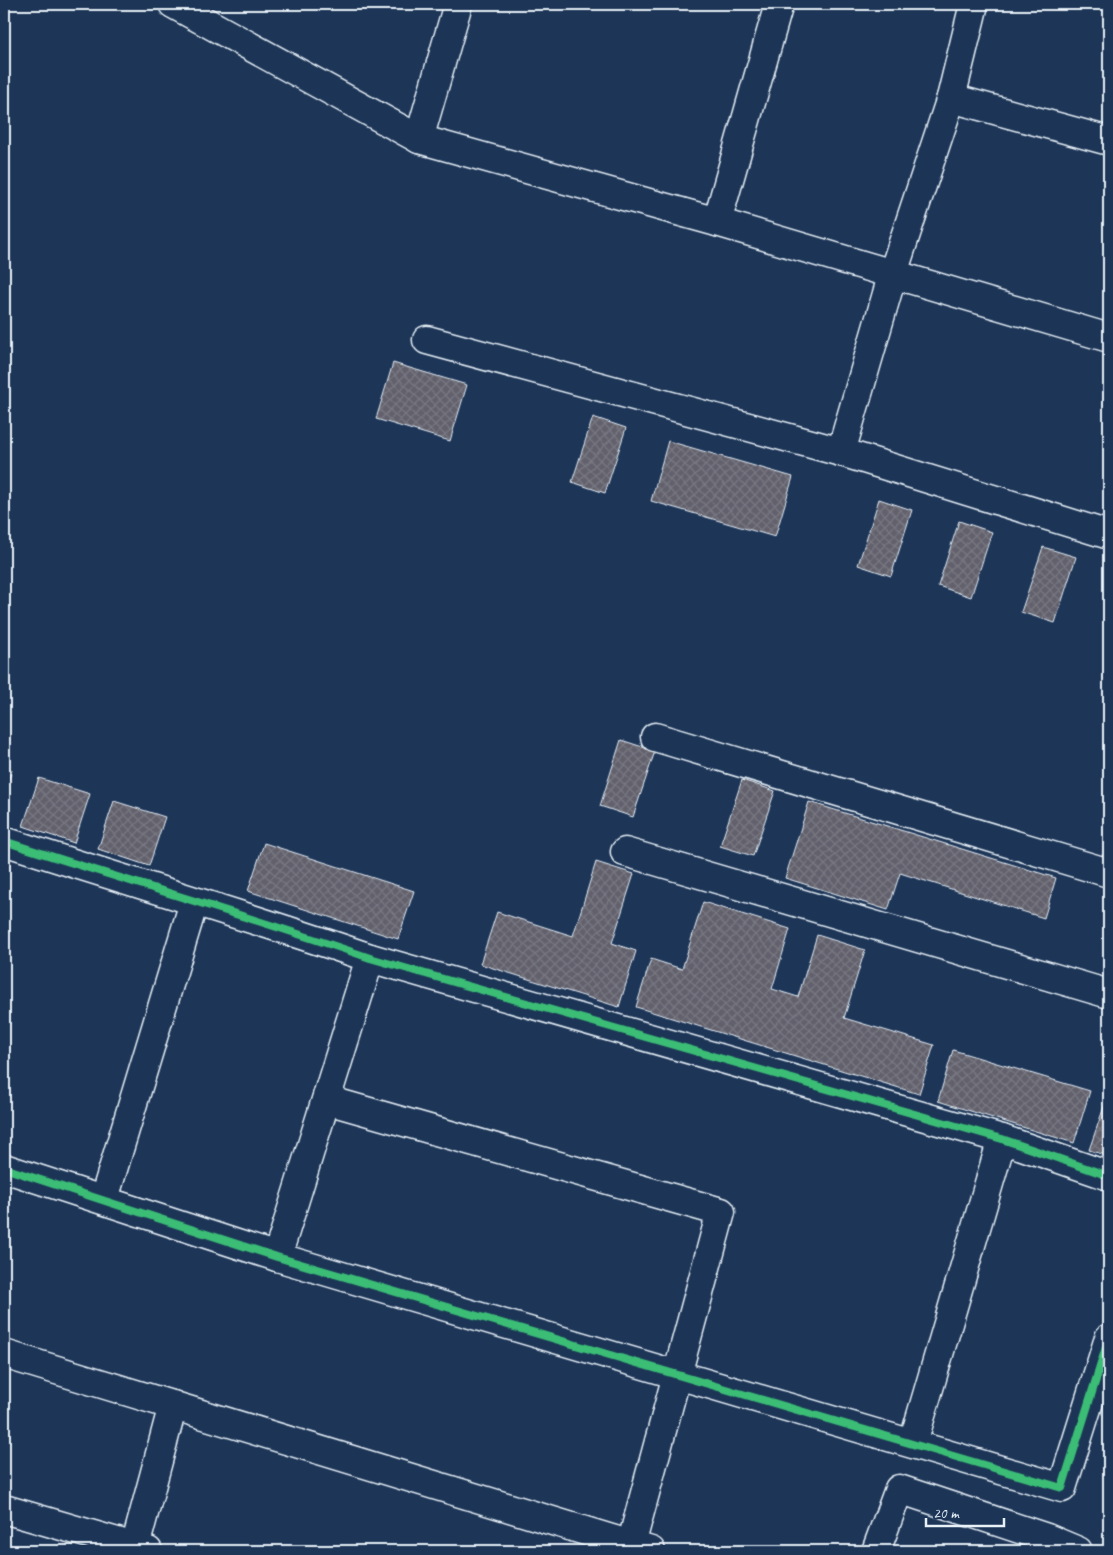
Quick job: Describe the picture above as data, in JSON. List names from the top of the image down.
{
  "scale_bar": "20 m"
}
